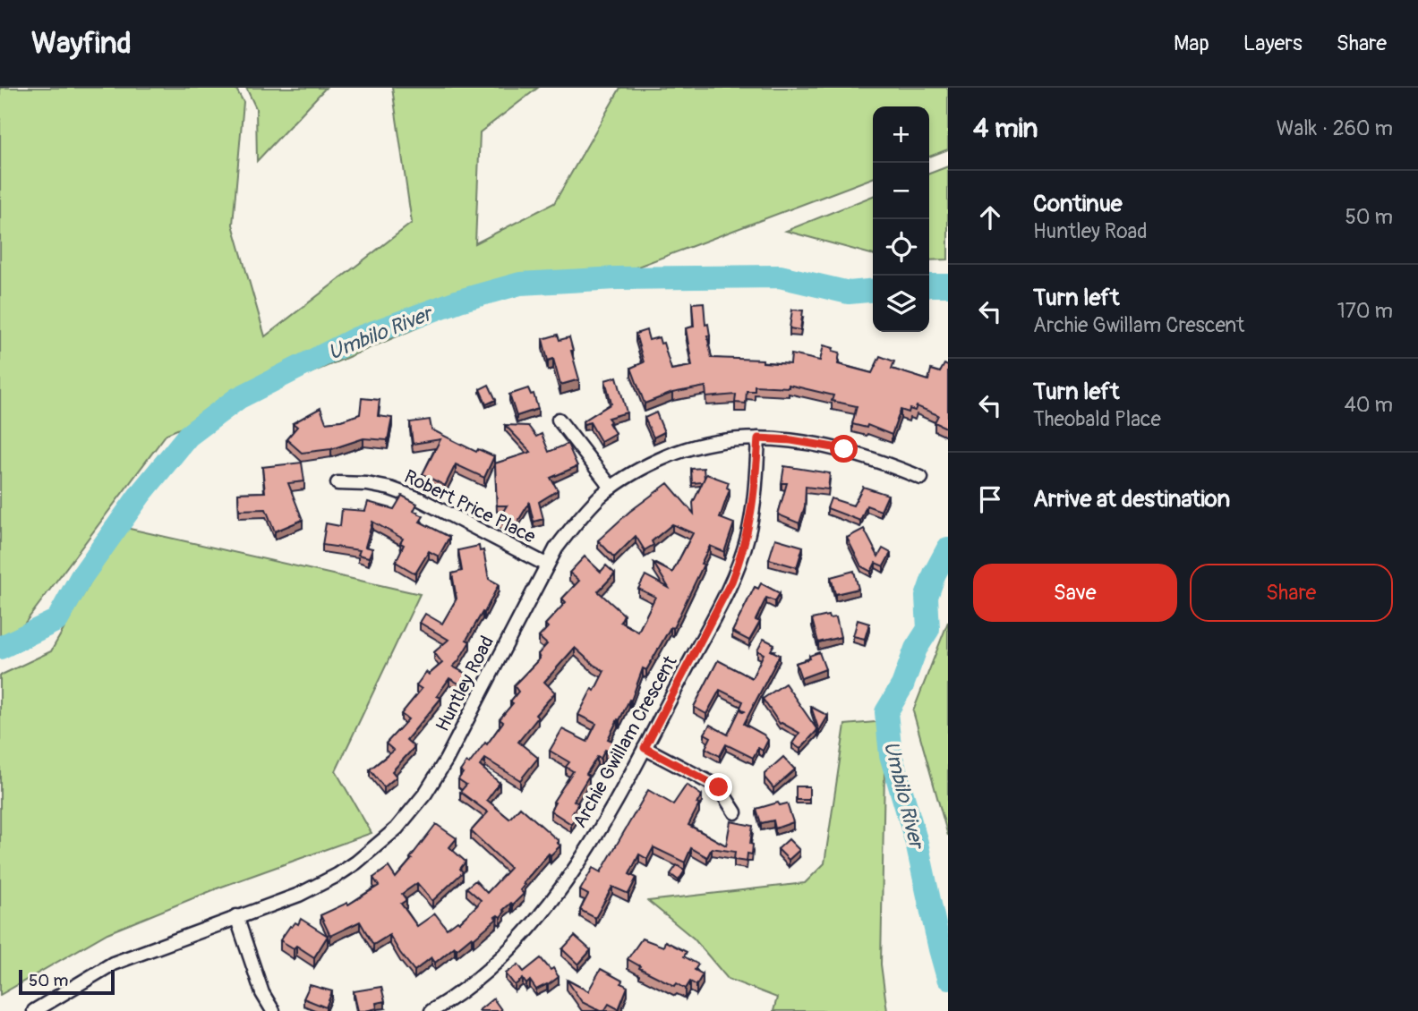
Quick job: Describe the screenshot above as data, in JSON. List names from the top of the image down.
{
  "streets": {
    "street": ["Robert Price Place", "Huntley Road", "Archie Gwillam Crescent"]
  },
  "crossings": [
    ["Robert Price Place", "Huntley Road"],
    ["Huntley Road", "Archie Gwillam Crescent"]
  ],
  "water": ["Umbilo River"],
  "scale_bar": "50 m",
  "page": {
    "header": "Wayfind",
    "nav": ["Map", "Layers", "Share"],
    "heading": ["4 min", "Walk · 260 m"],
    "map_buttons": ["+", "−"],
    "list": [
      ["Continue", "Huntley Road", "50 m"],
      ["Turn left", "Archie Gwillam Crescent", "170 m"],
      ["Turn left", "Theobald Place", "40 m"],
      "Arrive at destination"
    ],
    "buttons": ["Save", "Share"],
    "scale": "50 m"
  }
}
